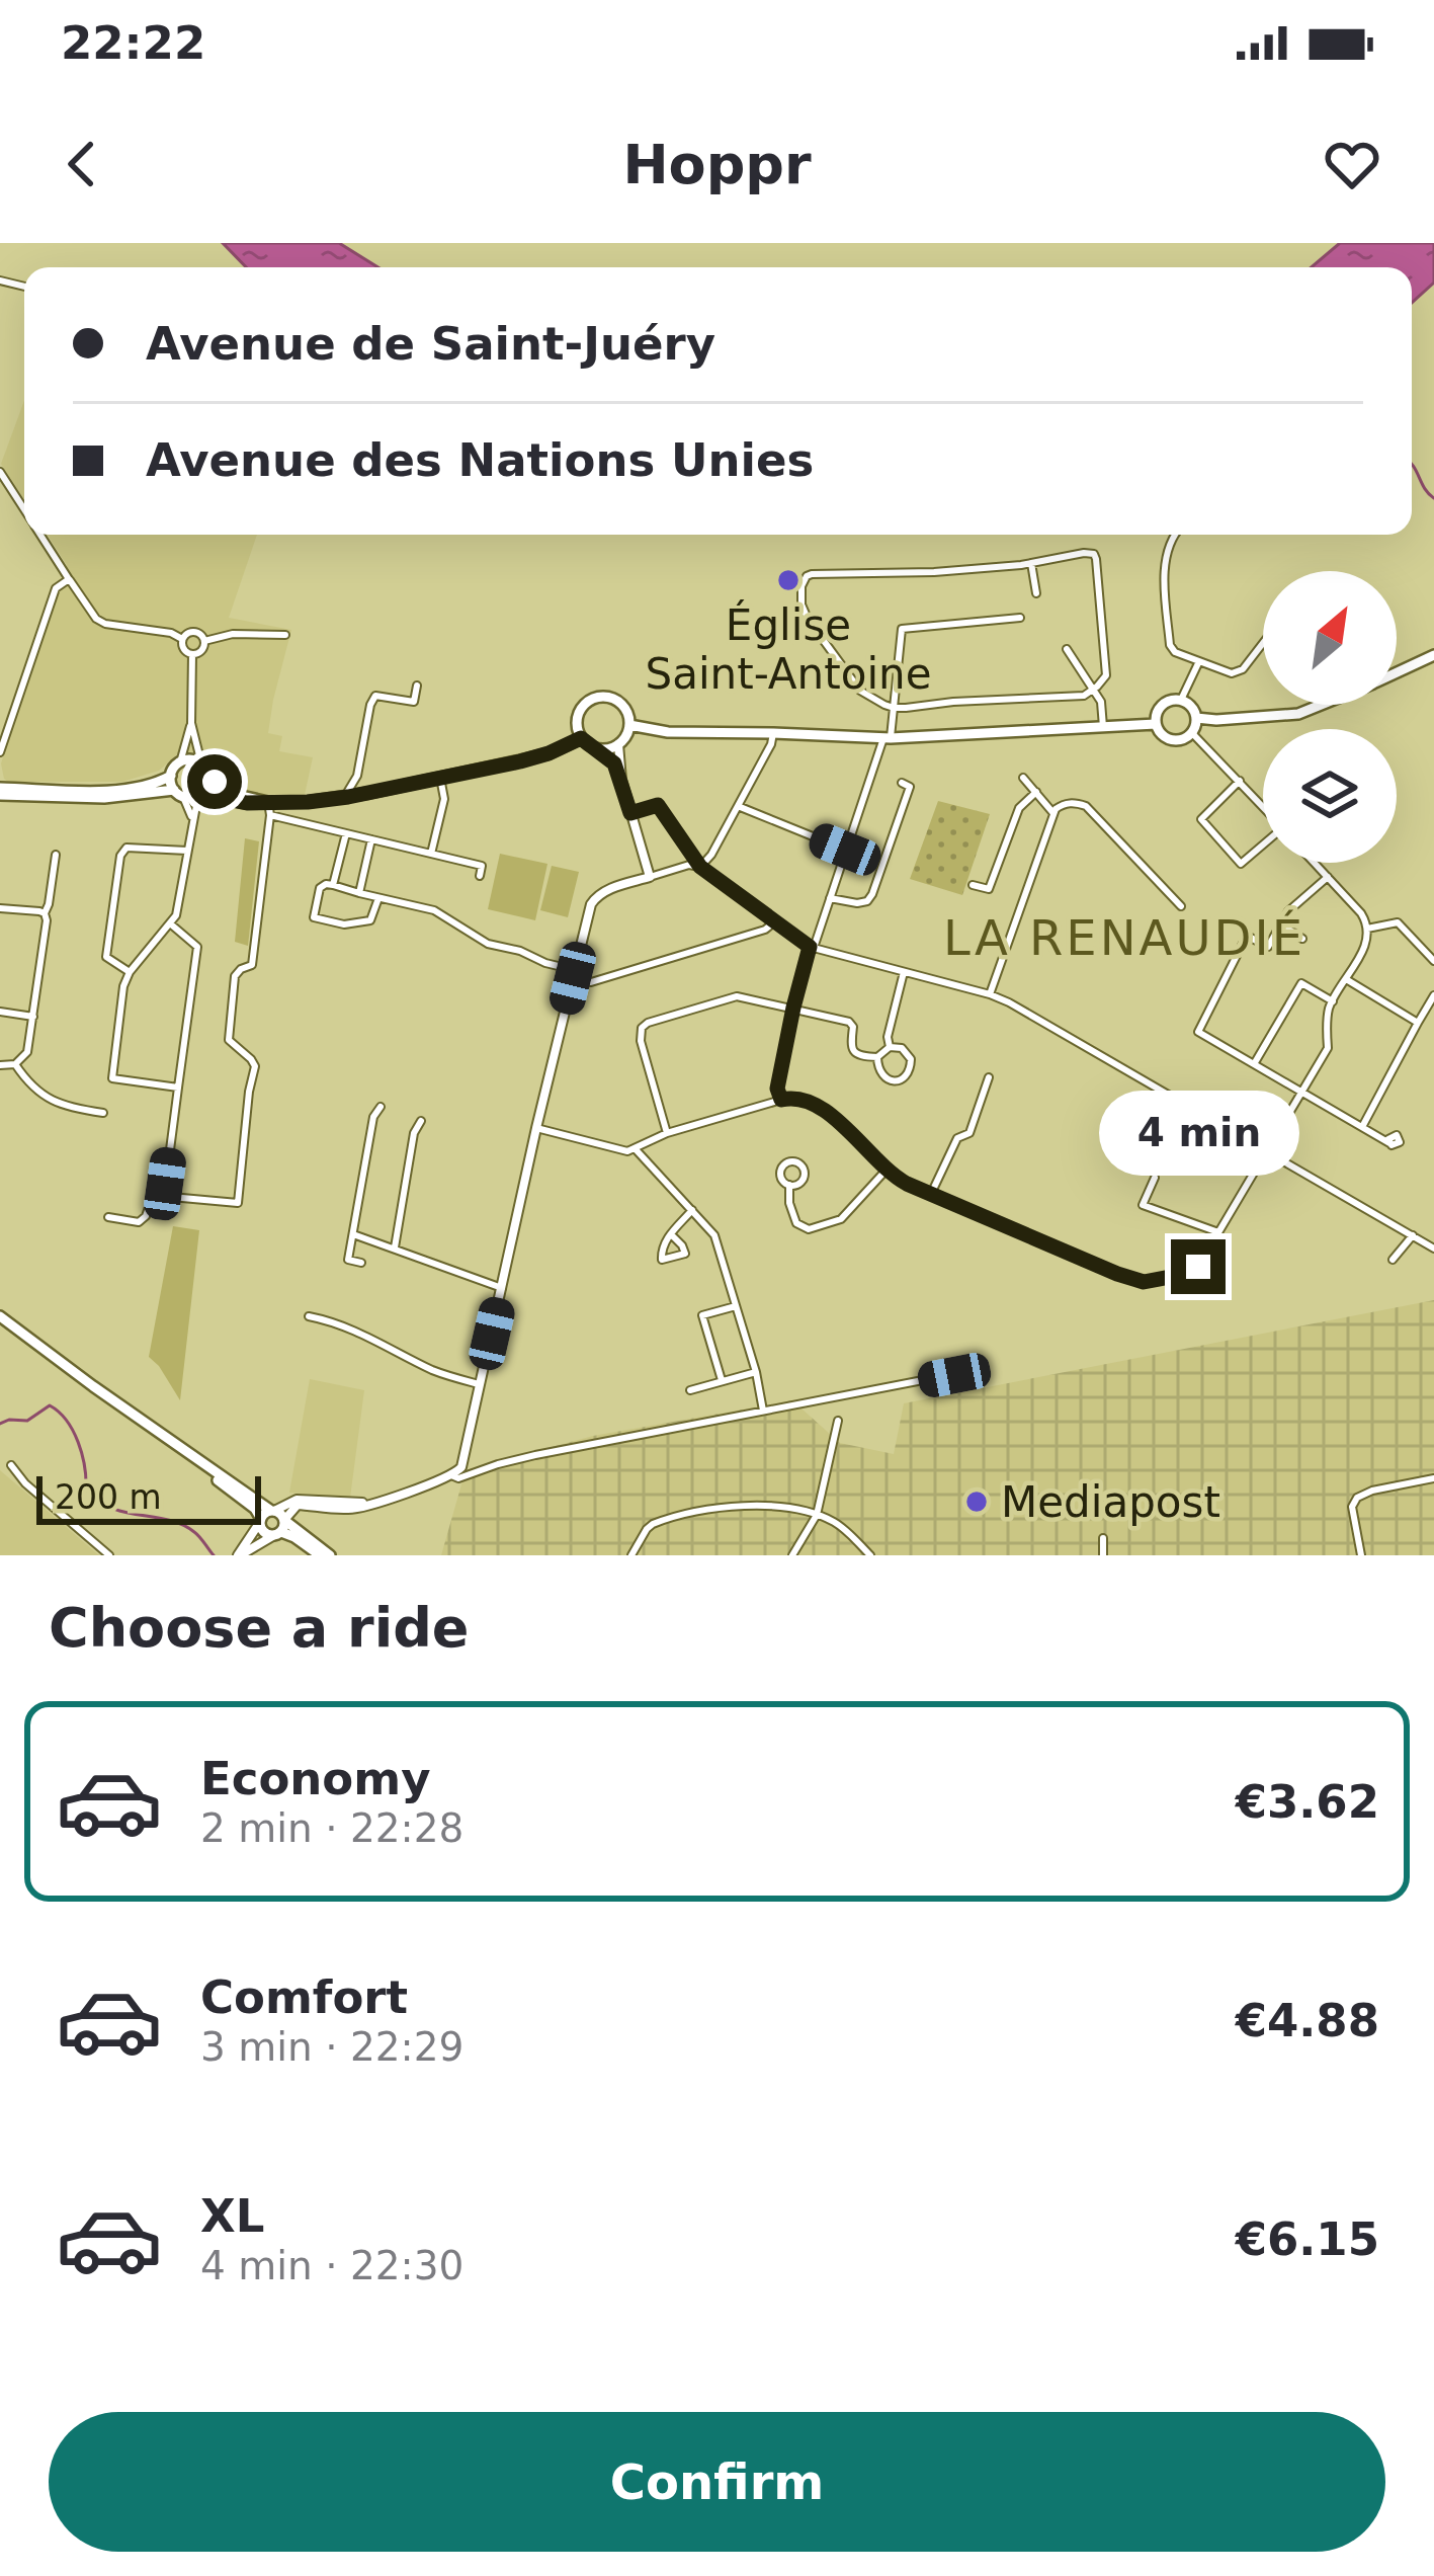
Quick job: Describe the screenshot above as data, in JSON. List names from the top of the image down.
{
  "districts": ["LA RENAUDIÉ"],
  "places": ["Église Saint-Antoine", "Mediapost"],
  "scale_bar": "200 m",
  "north": "top right",
  "page": {
    "status": "22:22",
    "header": "Hoppr",
    "banner": ["Avenue de Saint-Juéry", "Avenue des Nations Unies"],
    "bubble": "4 min",
    "scale": "200 m",
    "heading": "Choose a ride",
    "list": [
      {
        "name": "Economy",
        "note": "2 min · 22:28",
        "value": "€3.62"
      },
      {
        "name": "Comfort",
        "note": "3 min · 22:29",
        "value": "€4.88"
      },
      {
        "name": "XL",
        "note": "4 min · 22:30",
        "value": "€6.15"
      }
    ],
    "buttons": "Confirm"
  }
}
